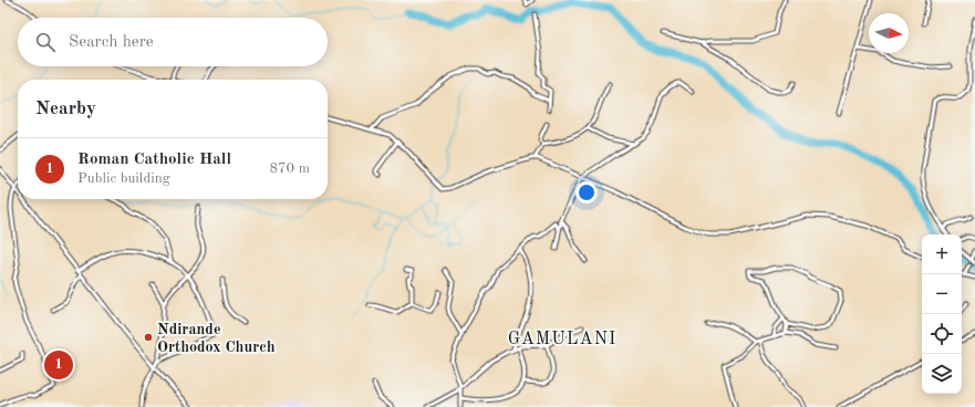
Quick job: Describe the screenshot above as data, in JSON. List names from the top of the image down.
{
  "districts": ["GAMULANI"],
  "places": ["Ndirande Orthodox Church"],
  "north": "right",
  "page": {
    "search": "Search here",
    "heading": "Nearby",
    "list": [
      {
        "mark": "1",
        "name": "Roman Catholic Hall",
        "note": "Public building",
        "value": "870 m"
      }
    ],
    "map_buttons": ["+", "−"],
    "pins": "1"
  }
}
